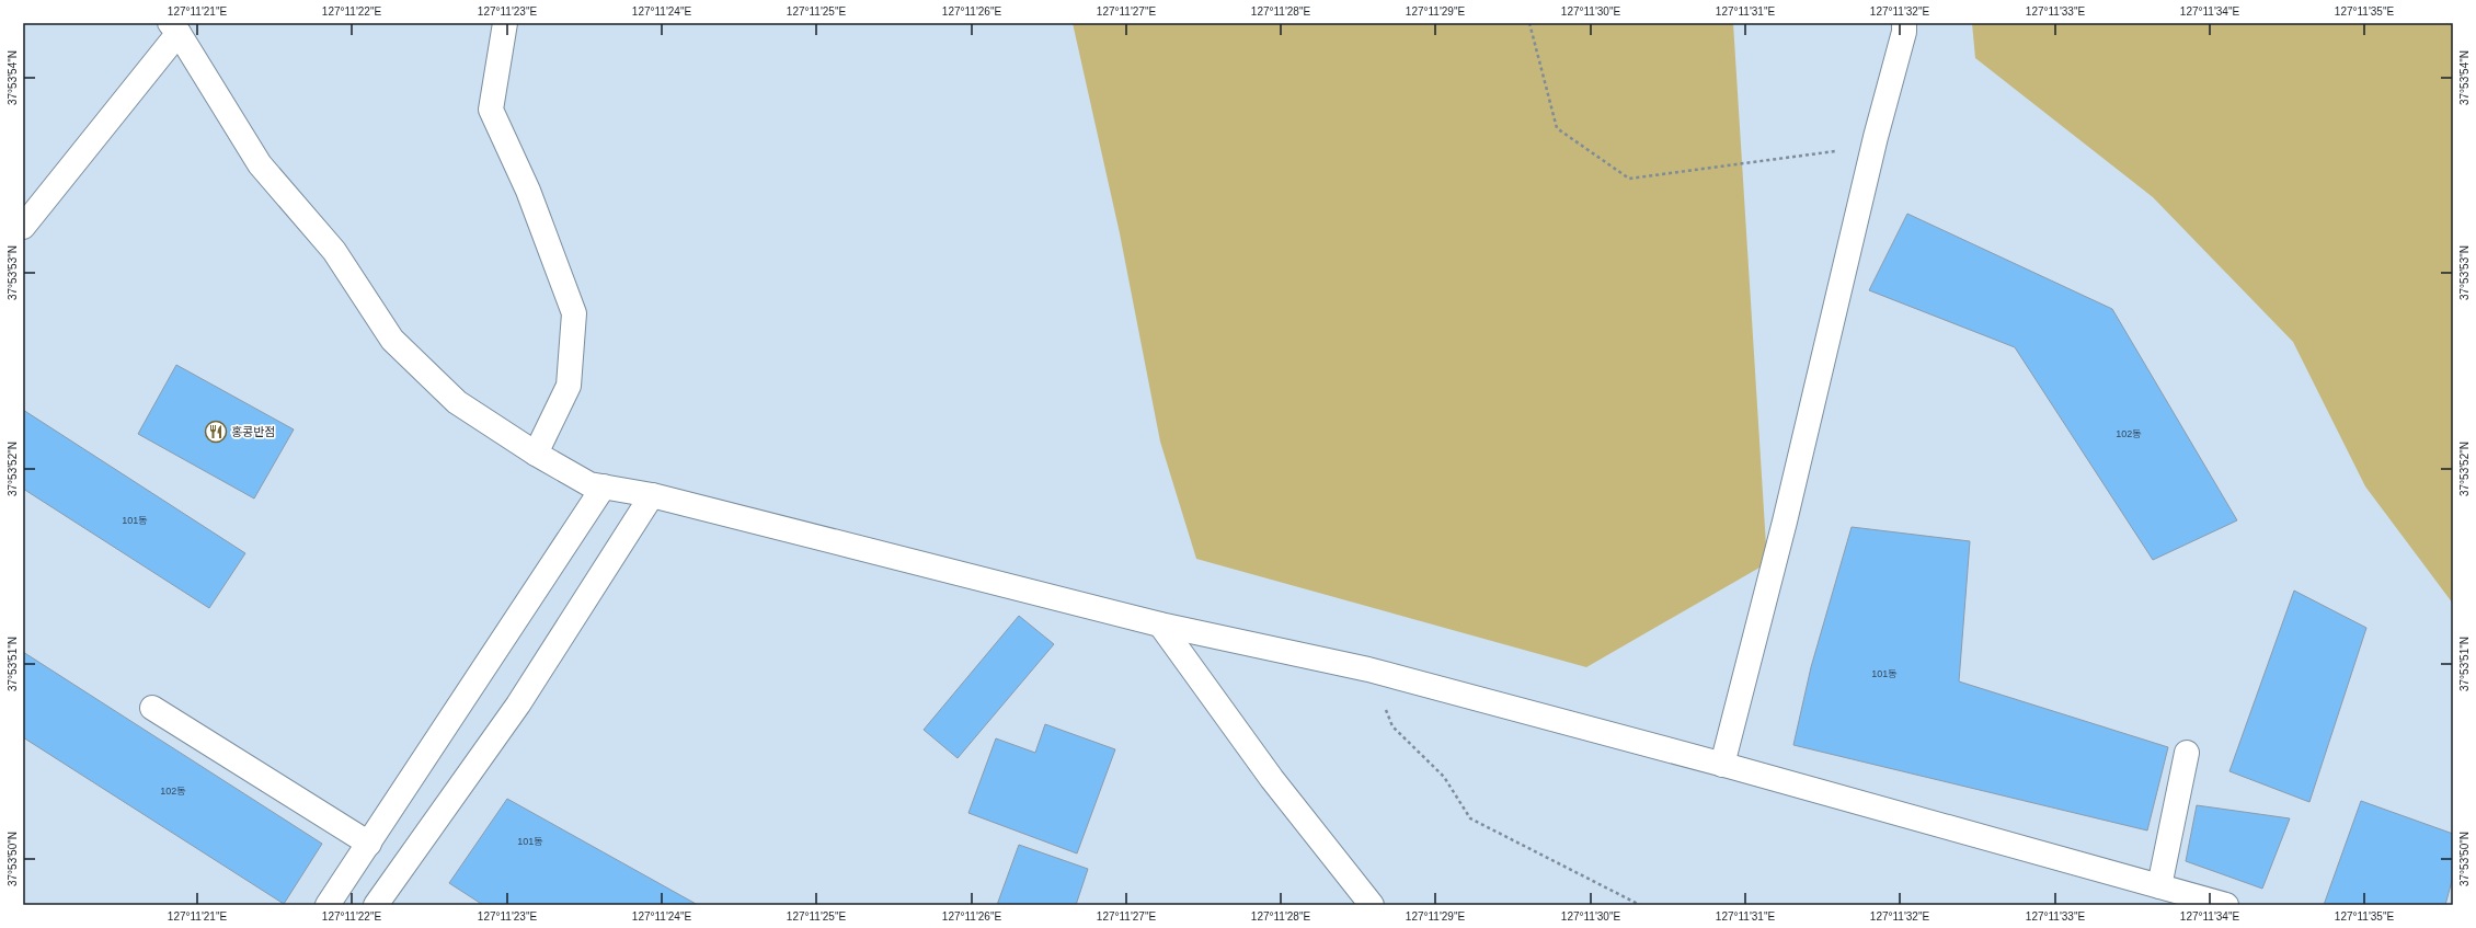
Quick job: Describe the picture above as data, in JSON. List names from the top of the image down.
{
  "places": {
    "restaurant": ["홍콩반점"]
  },
  "house_numbers": [
    "102동",
    "101동",
    "101동",
    "102동",
    "101동"
  ],
  "coordinates": [
    "127°11'21\"E",
    "127°11'22\"E",
    "127°11'23\"E",
    "127°11'24\"E",
    "127°11'25\"E",
    "127°11'26\"E",
    "127°11'27\"E",
    "127°11'28\"E",
    "127°11'29\"E",
    "127°11'30\"E",
    "127°11'31\"E",
    "127°11'32\"E",
    "127°11'33\"E",
    "127°11'34\"E",
    "127°11'35\"E",
    "37°53'54\"N",
    "37°53'53\"N",
    "37°53'52\"N",
    "37°53'51\"N",
    "37°53'50\"N"
  ]
}
